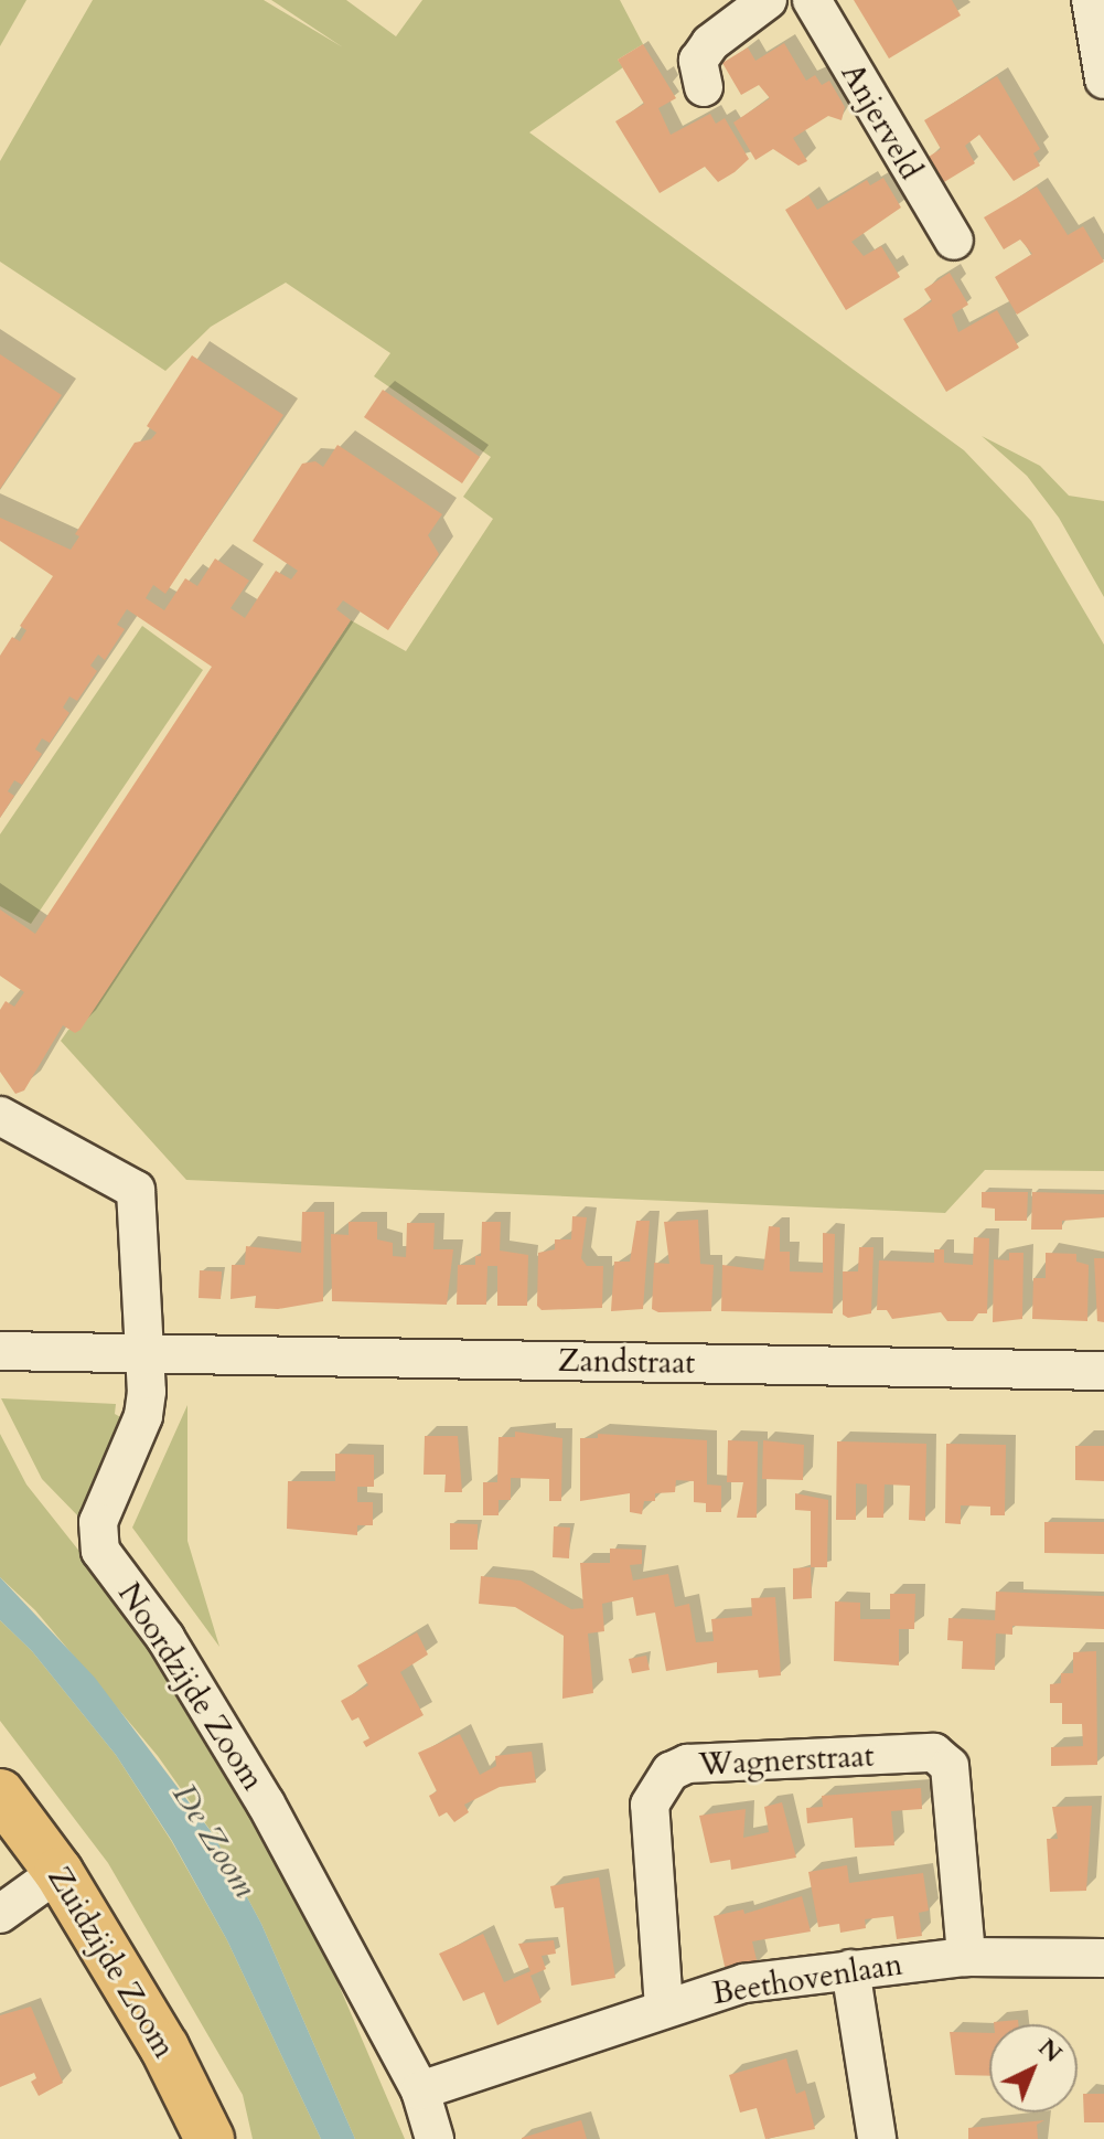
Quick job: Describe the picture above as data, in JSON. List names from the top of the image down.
{
  "streets": {
    "main road": ["Zuidzijde Zoom"],
    "street": [
      "Anjerveld",
      "Zandstraat",
      "Noordzijde Zoom",
      "Wagnerstraat",
      "Beethovenlaan"
    ]
  },
  "crossings": [
    ["Zandstraat", "Noordzijde Zoom"],
    ["Noordzijde Zoom", "Beethovenlaan"],
    ["Wagnerstraat", "Beethovenlaan"]
  ],
  "water": ["De Zoom"],
  "north": "top right"
}
